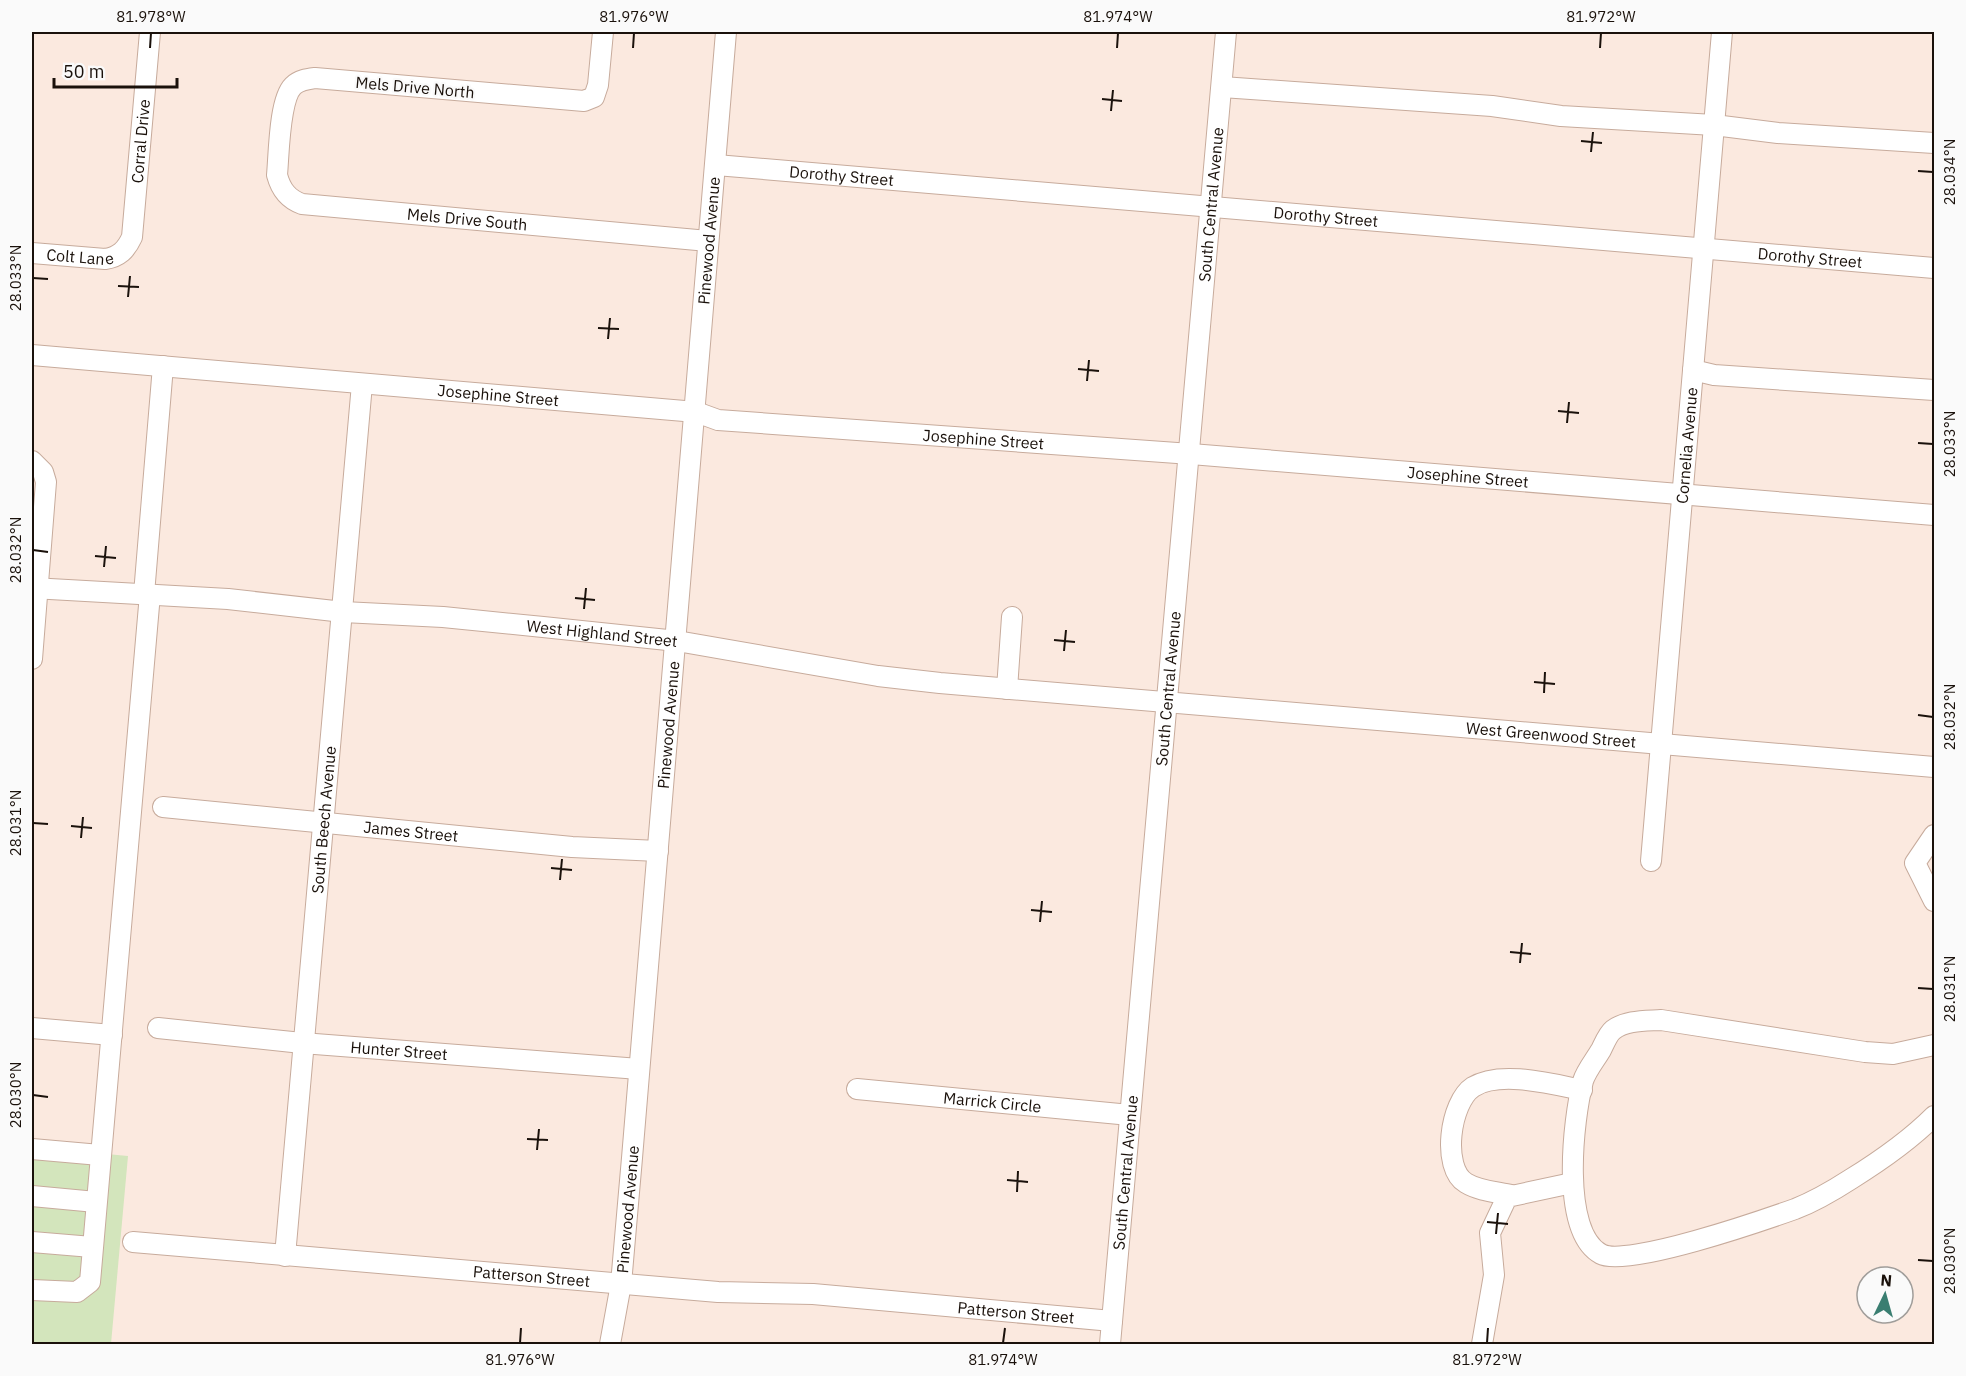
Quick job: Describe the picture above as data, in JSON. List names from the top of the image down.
{
  "streets": {
    "street": [
      "Mels Drive North",
      "Corral Drive",
      "Dorothy Street",
      "South Central Avenue",
      "Mels Drive South",
      "Pinewood Avenue",
      "Colt Lane",
      "Josephine Street",
      "Cornelia Avenue",
      "West Highland Street",
      "West Greenwood Street",
      "South Beech Avenue",
      "James Street",
      "Hunter Street",
      "Marrick Circle",
      "Patterson Street"
    ]
  },
  "crossings": [
    ["Mels Drive North", "Mels Drive South"],
    ["Corral Drive", "Colt Lane"],
    ["Dorothy Street", "South Central Avenue"],
    ["Dorothy Street", "Pinewood Avenue"],
    ["Dorothy Street", "Cornelia Avenue"],
    ["South Central Avenue", "Josephine Street"],
    ["South Central Avenue", "West Highland Street"],
    ["South Central Avenue", "West Greenwood Street"],
    ["South Central Avenue", "Marrick Circle"],
    ["South Central Avenue", "Patterson Street"],
    ["Mels Drive South", "Pinewood Avenue"],
    ["Pinewood Avenue", "Josephine Street"],
    ["Pinewood Avenue", "West Highland Street"],
    ["Pinewood Avenue", "James Street"],
    ["Pinewood Avenue", "Hunter Street"],
    ["Pinewood Avenue", "Patterson Street"],
    ["Josephine Street", "Cornelia Avenue"],
    ["Josephine Street", "South Beech Avenue"],
    ["Cornelia Avenue", "West Greenwood Street"],
    ["West Highland Street", "West Greenwood Street"],
    ["West Highland Street", "South Beech Avenue"],
    ["South Beech Avenue", "James Street"],
    ["South Beech Avenue", "Hunter Street"],
    ["South Beech Avenue", "Patterson Street"]
  ],
  "scale_bar": "50 m",
  "north": "top",
  "coordinates": [
    "81.978°W",
    "81.976°W",
    "81.974°W",
    "81.972°W",
    "28.034°N",
    "28.033°N",
    "28.032°N",
    "28.031°N",
    "28.030°N"
  ]
}
